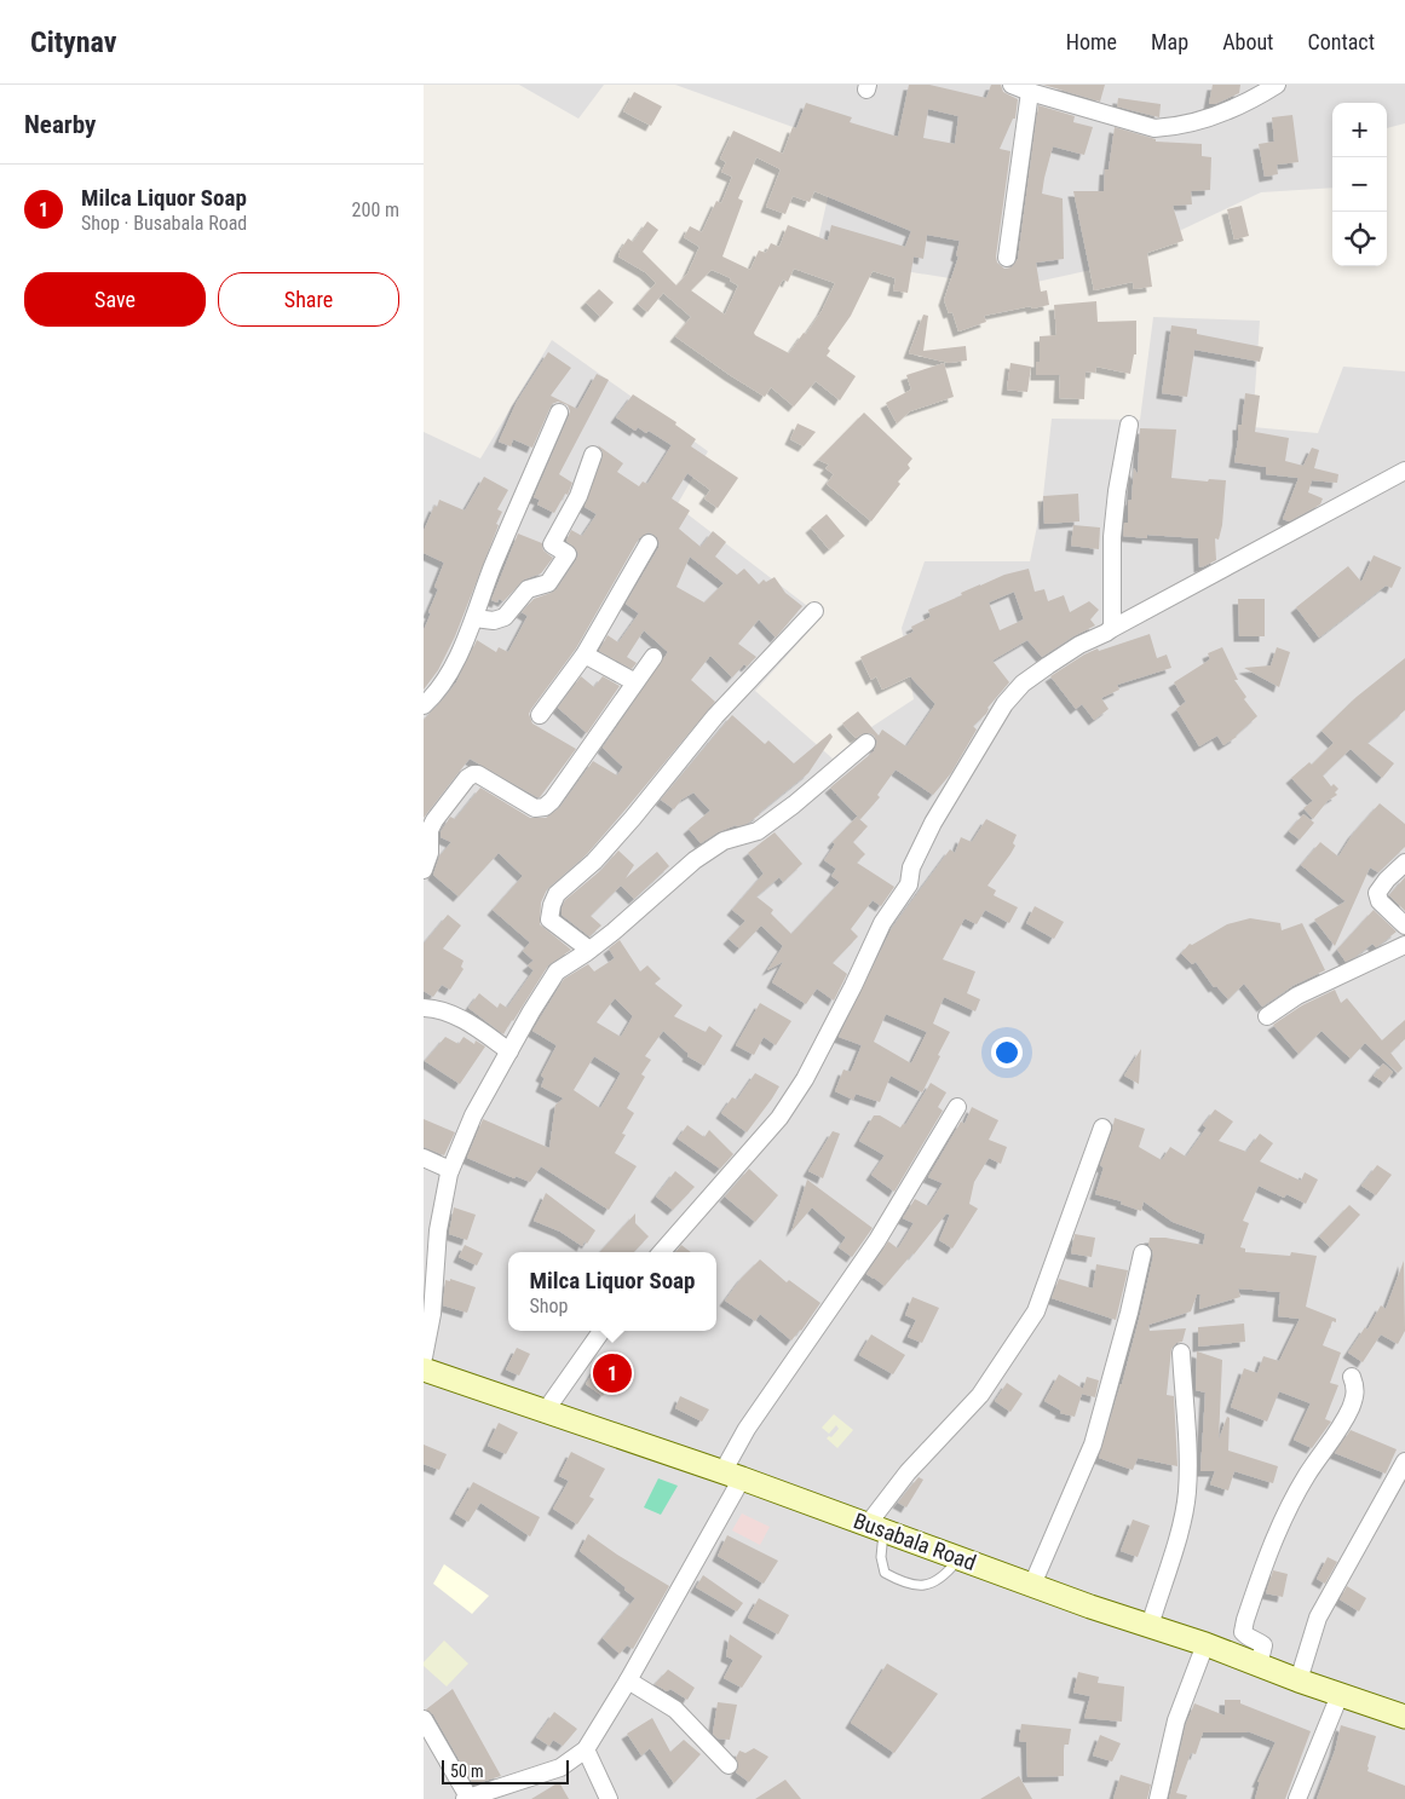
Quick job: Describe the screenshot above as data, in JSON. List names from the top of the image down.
{
  "streets": {
    "street": ["Busabala Road"]
  },
  "scale_bar": "50 m",
  "page": {
    "header": "Citynav",
    "nav": [
      "Home",
      "Map",
      "About",
      "Contact"
    ],
    "heading": "Nearby",
    "map_buttons": ["+", "−"],
    "list": [
      {
        "mark": "1",
        "name": "Milca Liquor Soap",
        "note": "Shop · Busabala Road",
        "value": "200 m"
      }
    ],
    "buttons": ["Save", "Share"],
    "popup": ["Milca Liquor Soap", "Shop"],
    "pins": "1",
    "scale": "50 m"
  }
}
